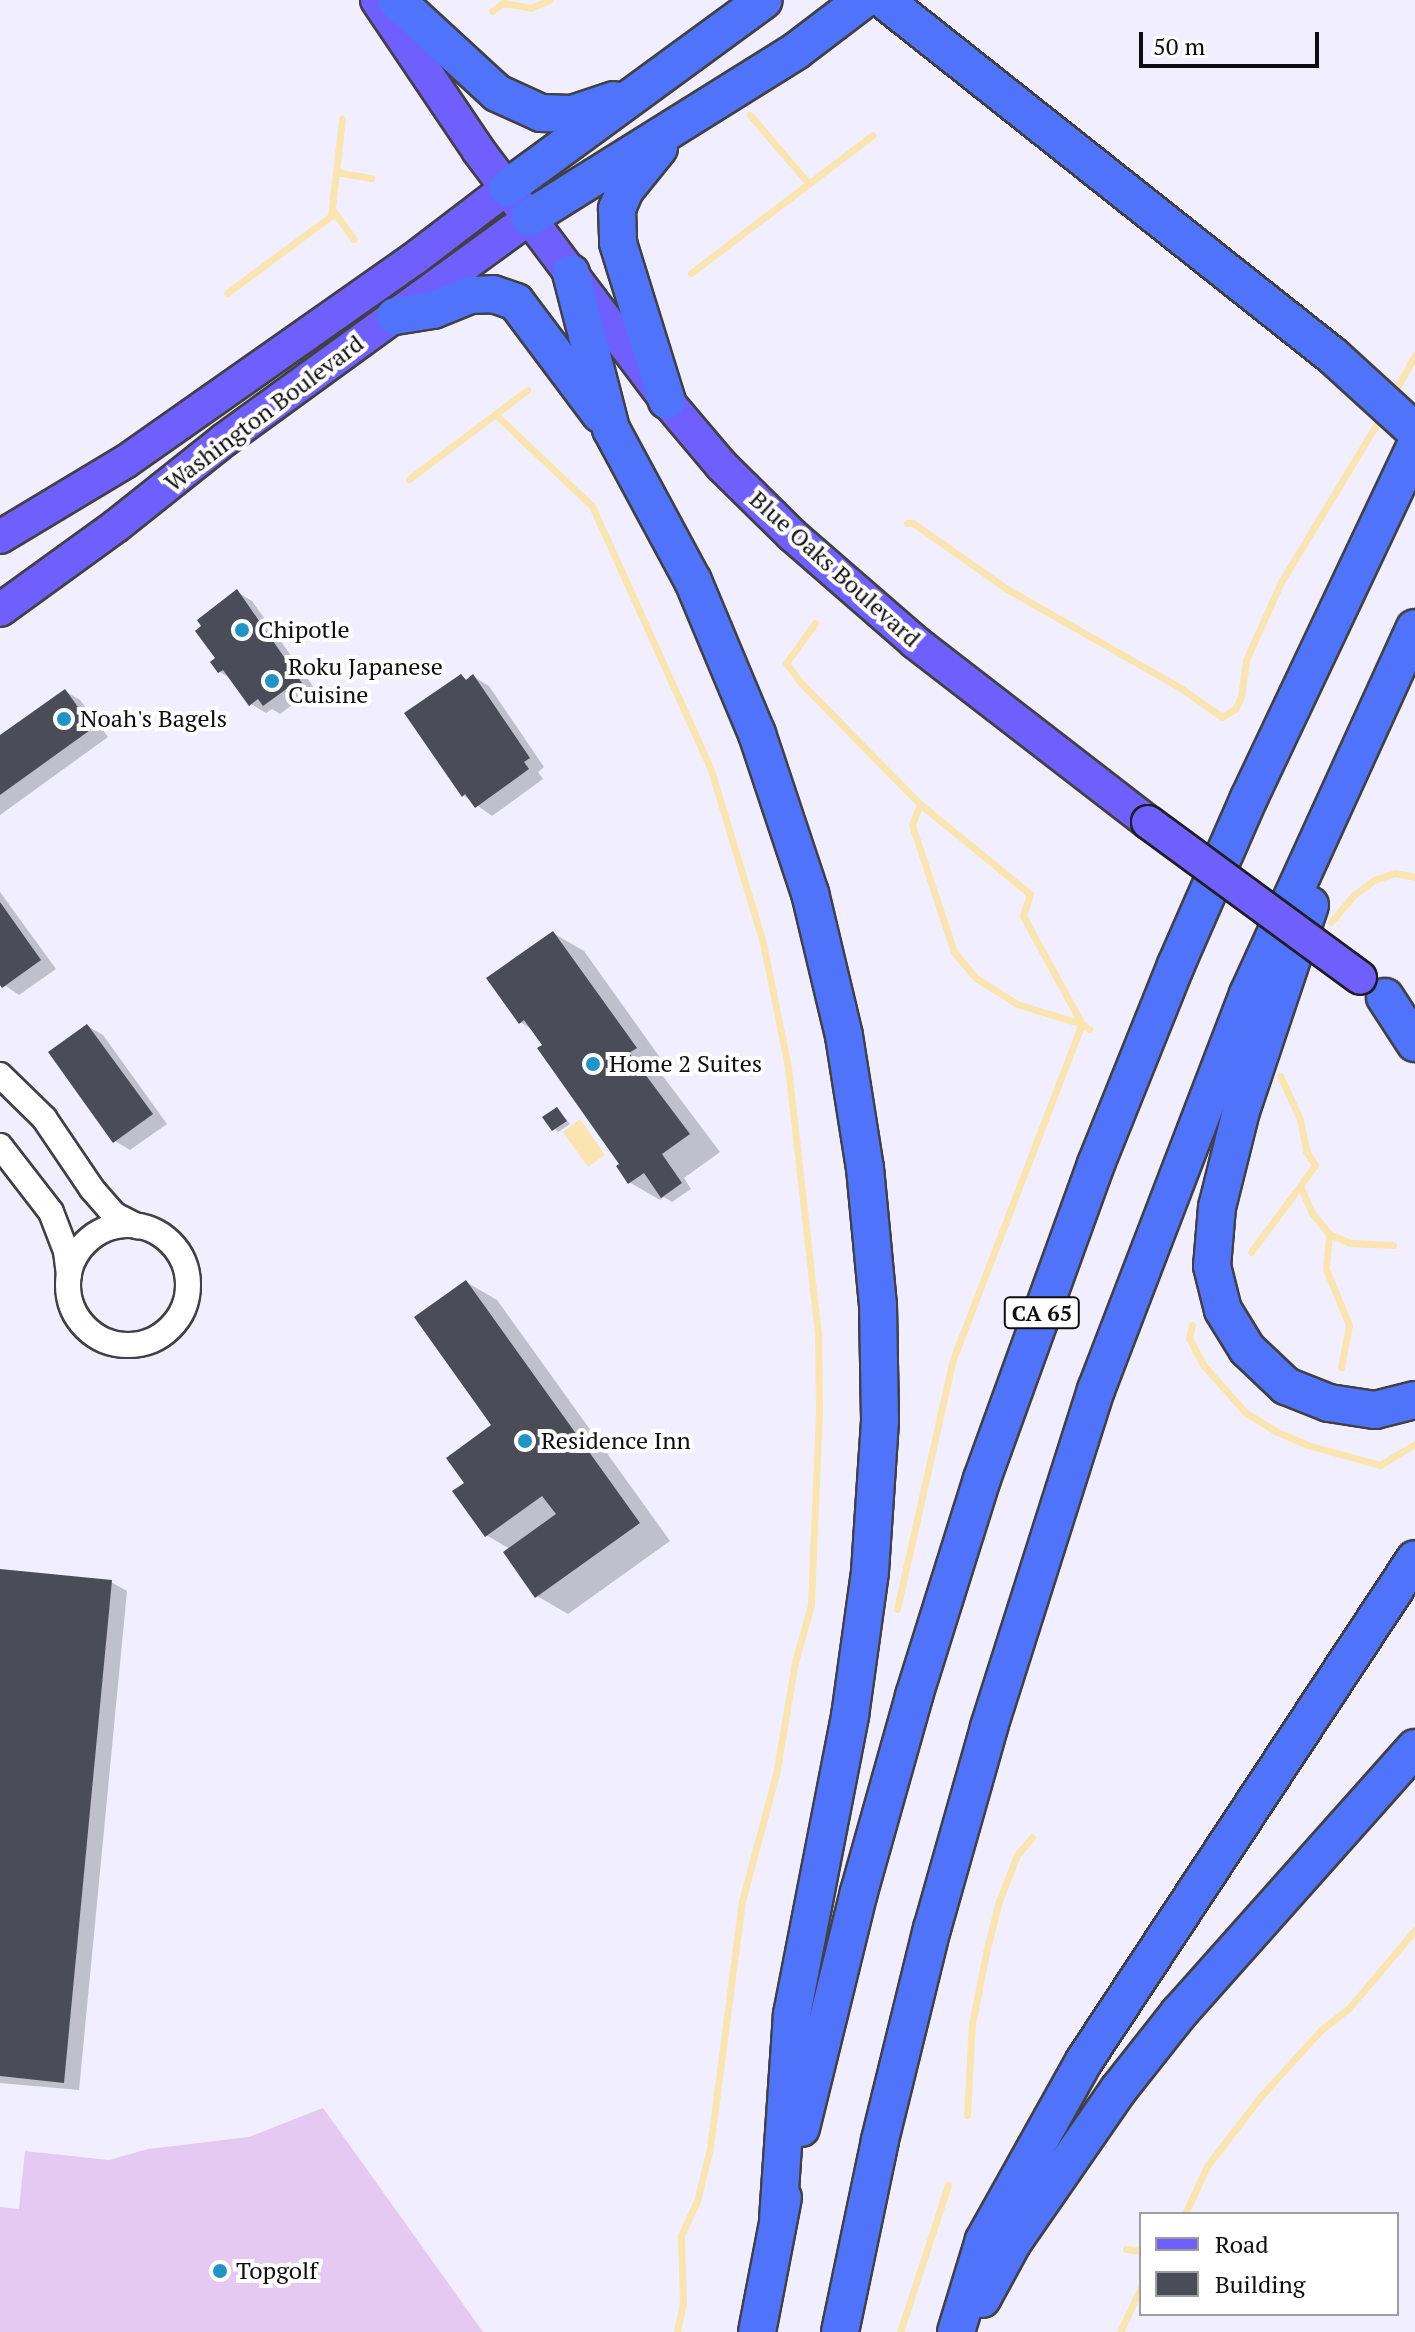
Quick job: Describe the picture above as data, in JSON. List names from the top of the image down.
{
  "streets": {
    "highway": ["CA 65"],
    "main road": ["Washington Boulevard", "Blue Oaks Boulevard"]
  },
  "crossings": [
    ["Washington Boulevard", "Blue Oaks Boulevard"]
  ],
  "places": [
    "Chipotle",
    "Roku Japanese Cuisine",
    "Noah's Bagels",
    "Home 2 Suites",
    "Residence Inn",
    "Topgolf"
  ],
  "legend": ["Road", "Building"],
  "scale_bar": "50 m"
}
